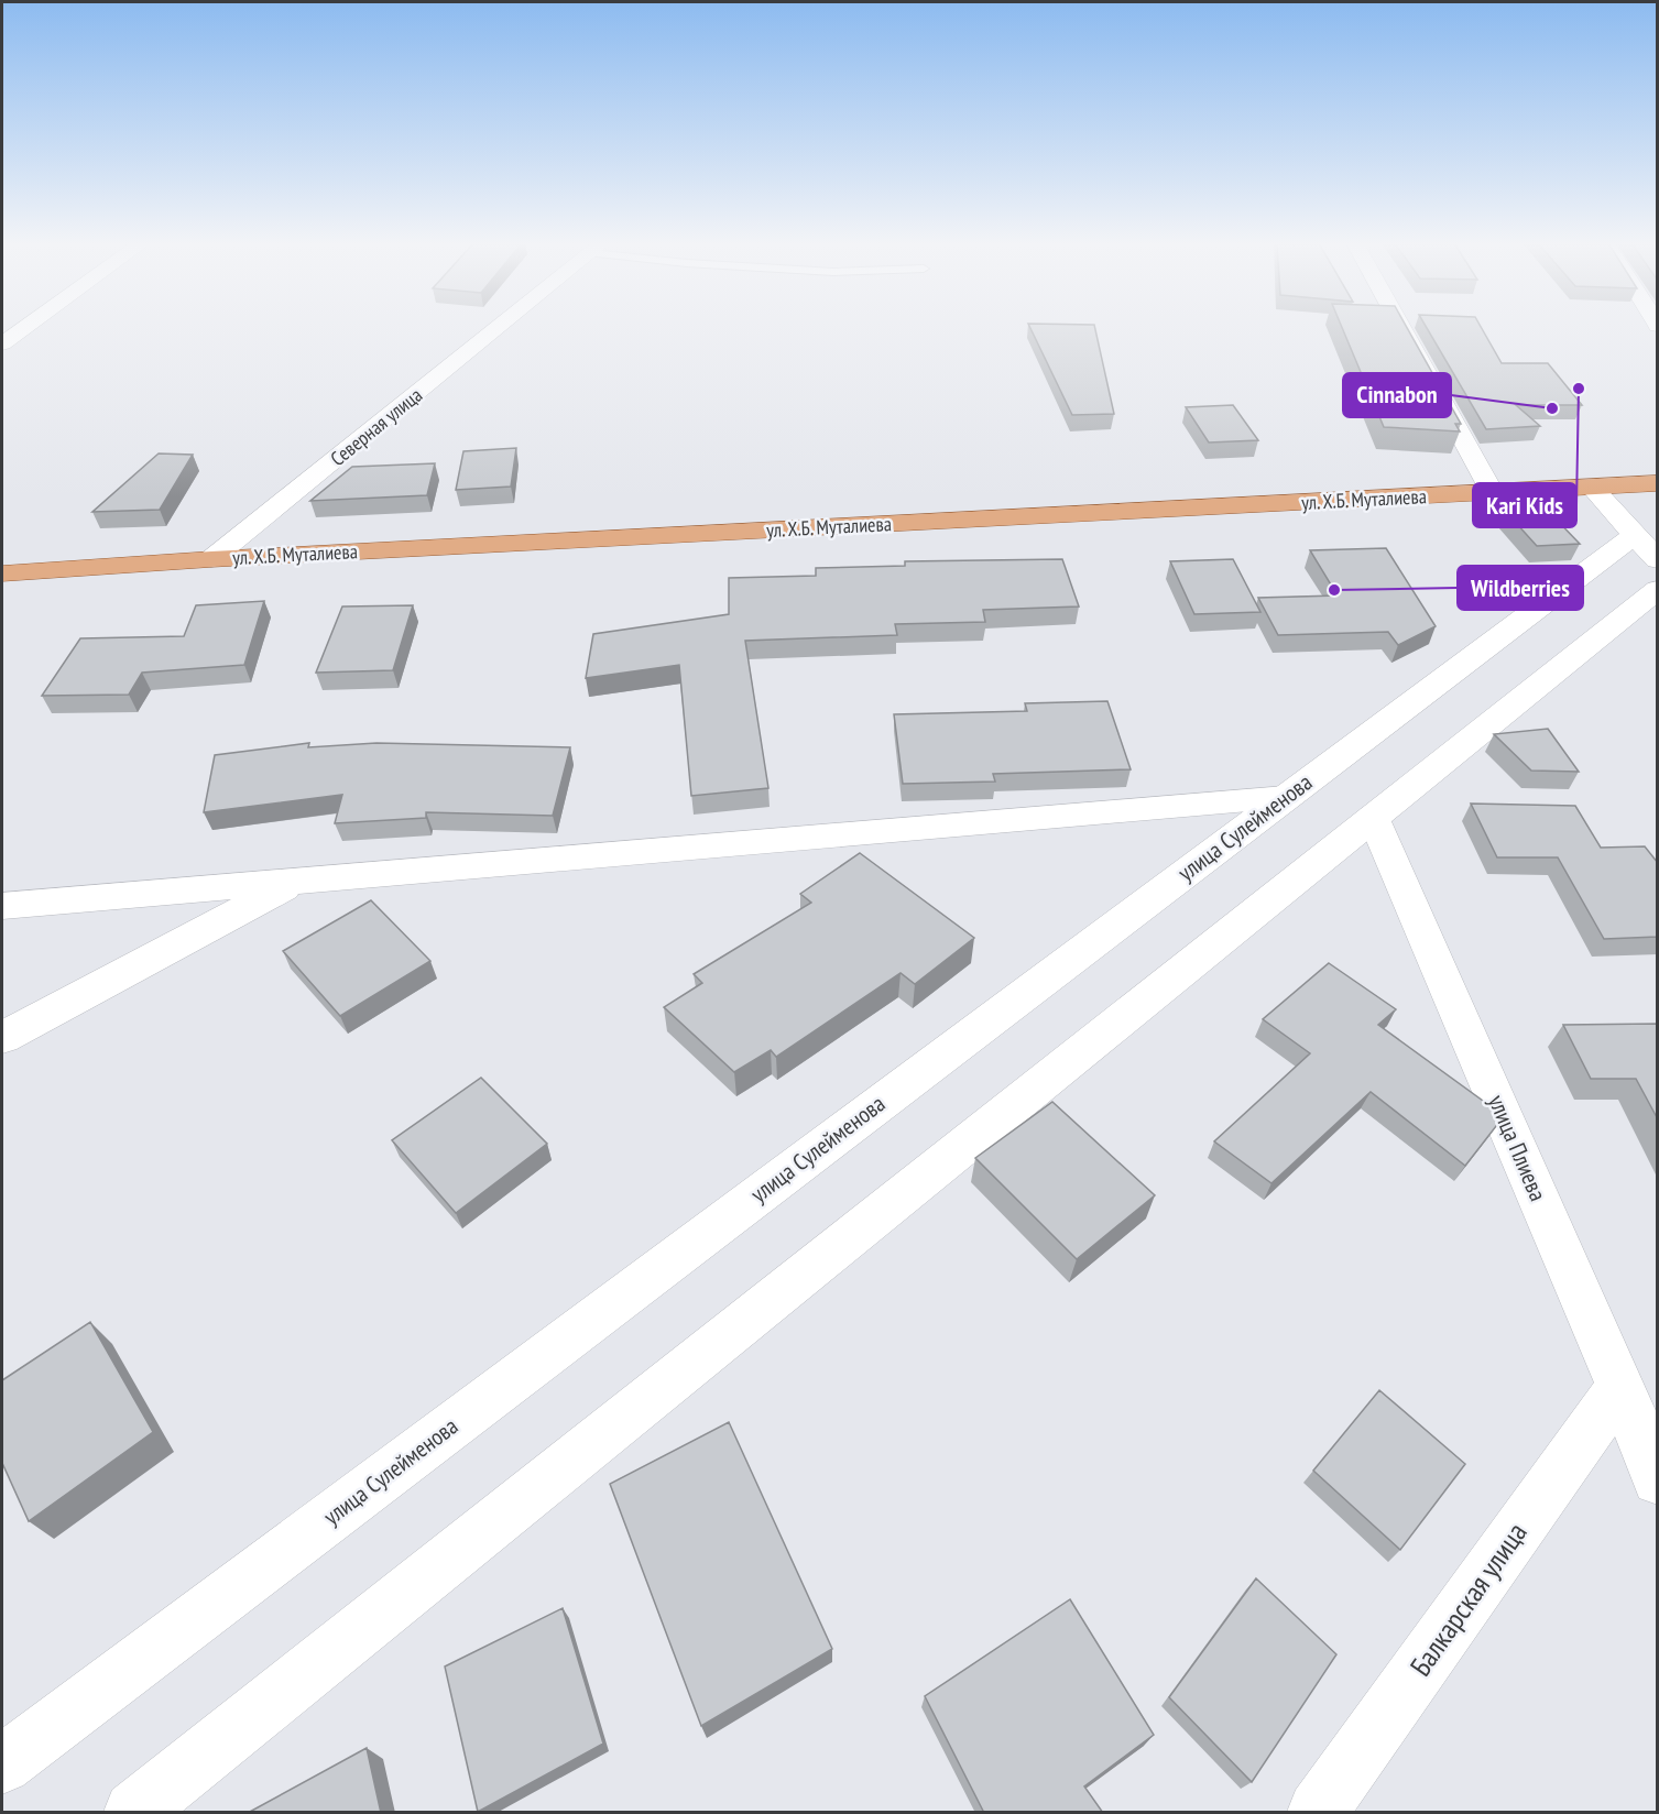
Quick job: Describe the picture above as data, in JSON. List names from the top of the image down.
{
  "streets": {
    "main road": ["ул. Х.Б. Муталиева"],
    "street": [
      "Северная улица",
      "улица Сулейменова",
      "улица Плиева",
      "Балкарская улица"
    ]
  },
  "crossings": [
    ["Северная улица", "ул. Х.Б. Муталиева"],
    ["улица Плиева", "Балкарская улица"]
  ],
  "places": ["Kari Kids", "Cinnabon", "Wildberries"]
}
